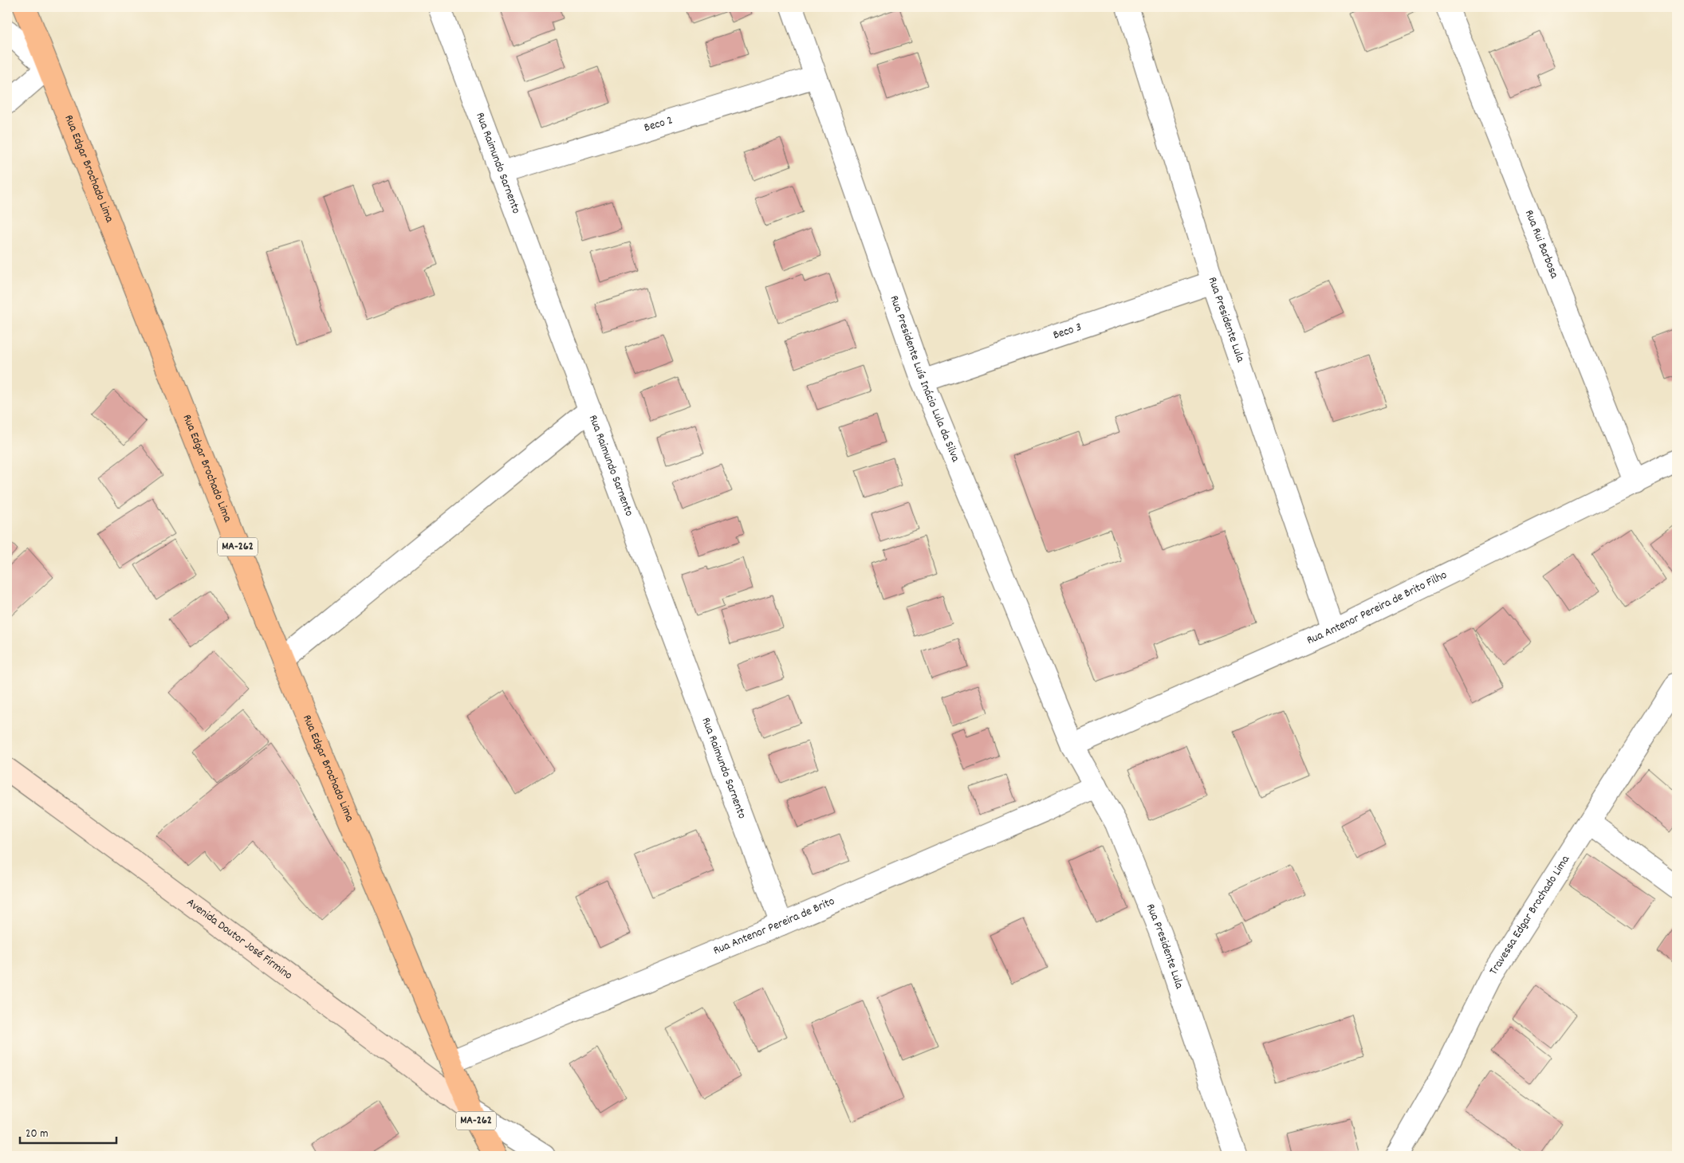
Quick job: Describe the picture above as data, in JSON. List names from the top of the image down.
{
  "streets": {
    "main road": ["Rua Edgar Brochado Lima", "MA-262"],
    "street": [
      "Beco 2",
      "Rua Raimundo Sarnento",
      "Rua Rui Barbosa",
      "Rua Presidente Lula",
      "Beco 3",
      "Rua Presidente Luís Inácio Lula da Silva",
      "Rua Antenor Pereira de Brito Filho",
      "Travessa Edgar Brochado Lima",
      "Rua Antenor Pereira de Brito",
      "Avenida Doutor José Firmino"
    ]
  },
  "crossings": [
    ["Beco 2", "Rua Raimundo Sarnento"],
    ["Beco 2", "Rua Presidente Luís Inácio Lula da Silva"],
    ["Rua Raimundo Sarnento", "Rua Antenor Pereira de Brito"],
    ["Rua Edgar Brochado Lima", "MA-262"],
    ["Rua Edgar Brochado Lima", "Rua Antenor Pereira de Brito"],
    ["Rua Edgar Brochado Lima", "Avenida Doutor José Firmino"],
    ["Rua Rui Barbosa", "Rua Antenor Pereira de Brito Filho"],
    ["Rua Presidente Lula", "Beco 3"],
    ["Rua Presidente Lula", "Rua Presidente Luís Inácio Lula da Silva"],
    ["Rua Presidente Lula", "Rua Antenor Pereira de Brito Filho"],
    ["Rua Presidente Lula", "Rua Antenor Pereira de Brito"],
    ["Beco 3", "Rua Presidente Luís Inácio Lula da Silva"],
    ["Rua Presidente Luís Inácio Lula da Silva", "Rua Antenor Pereira de Brito Filho"],
    ["MA-262", "Avenida Doutor José Firmino"]
  ],
  "scale_bar": "20 m"
}
